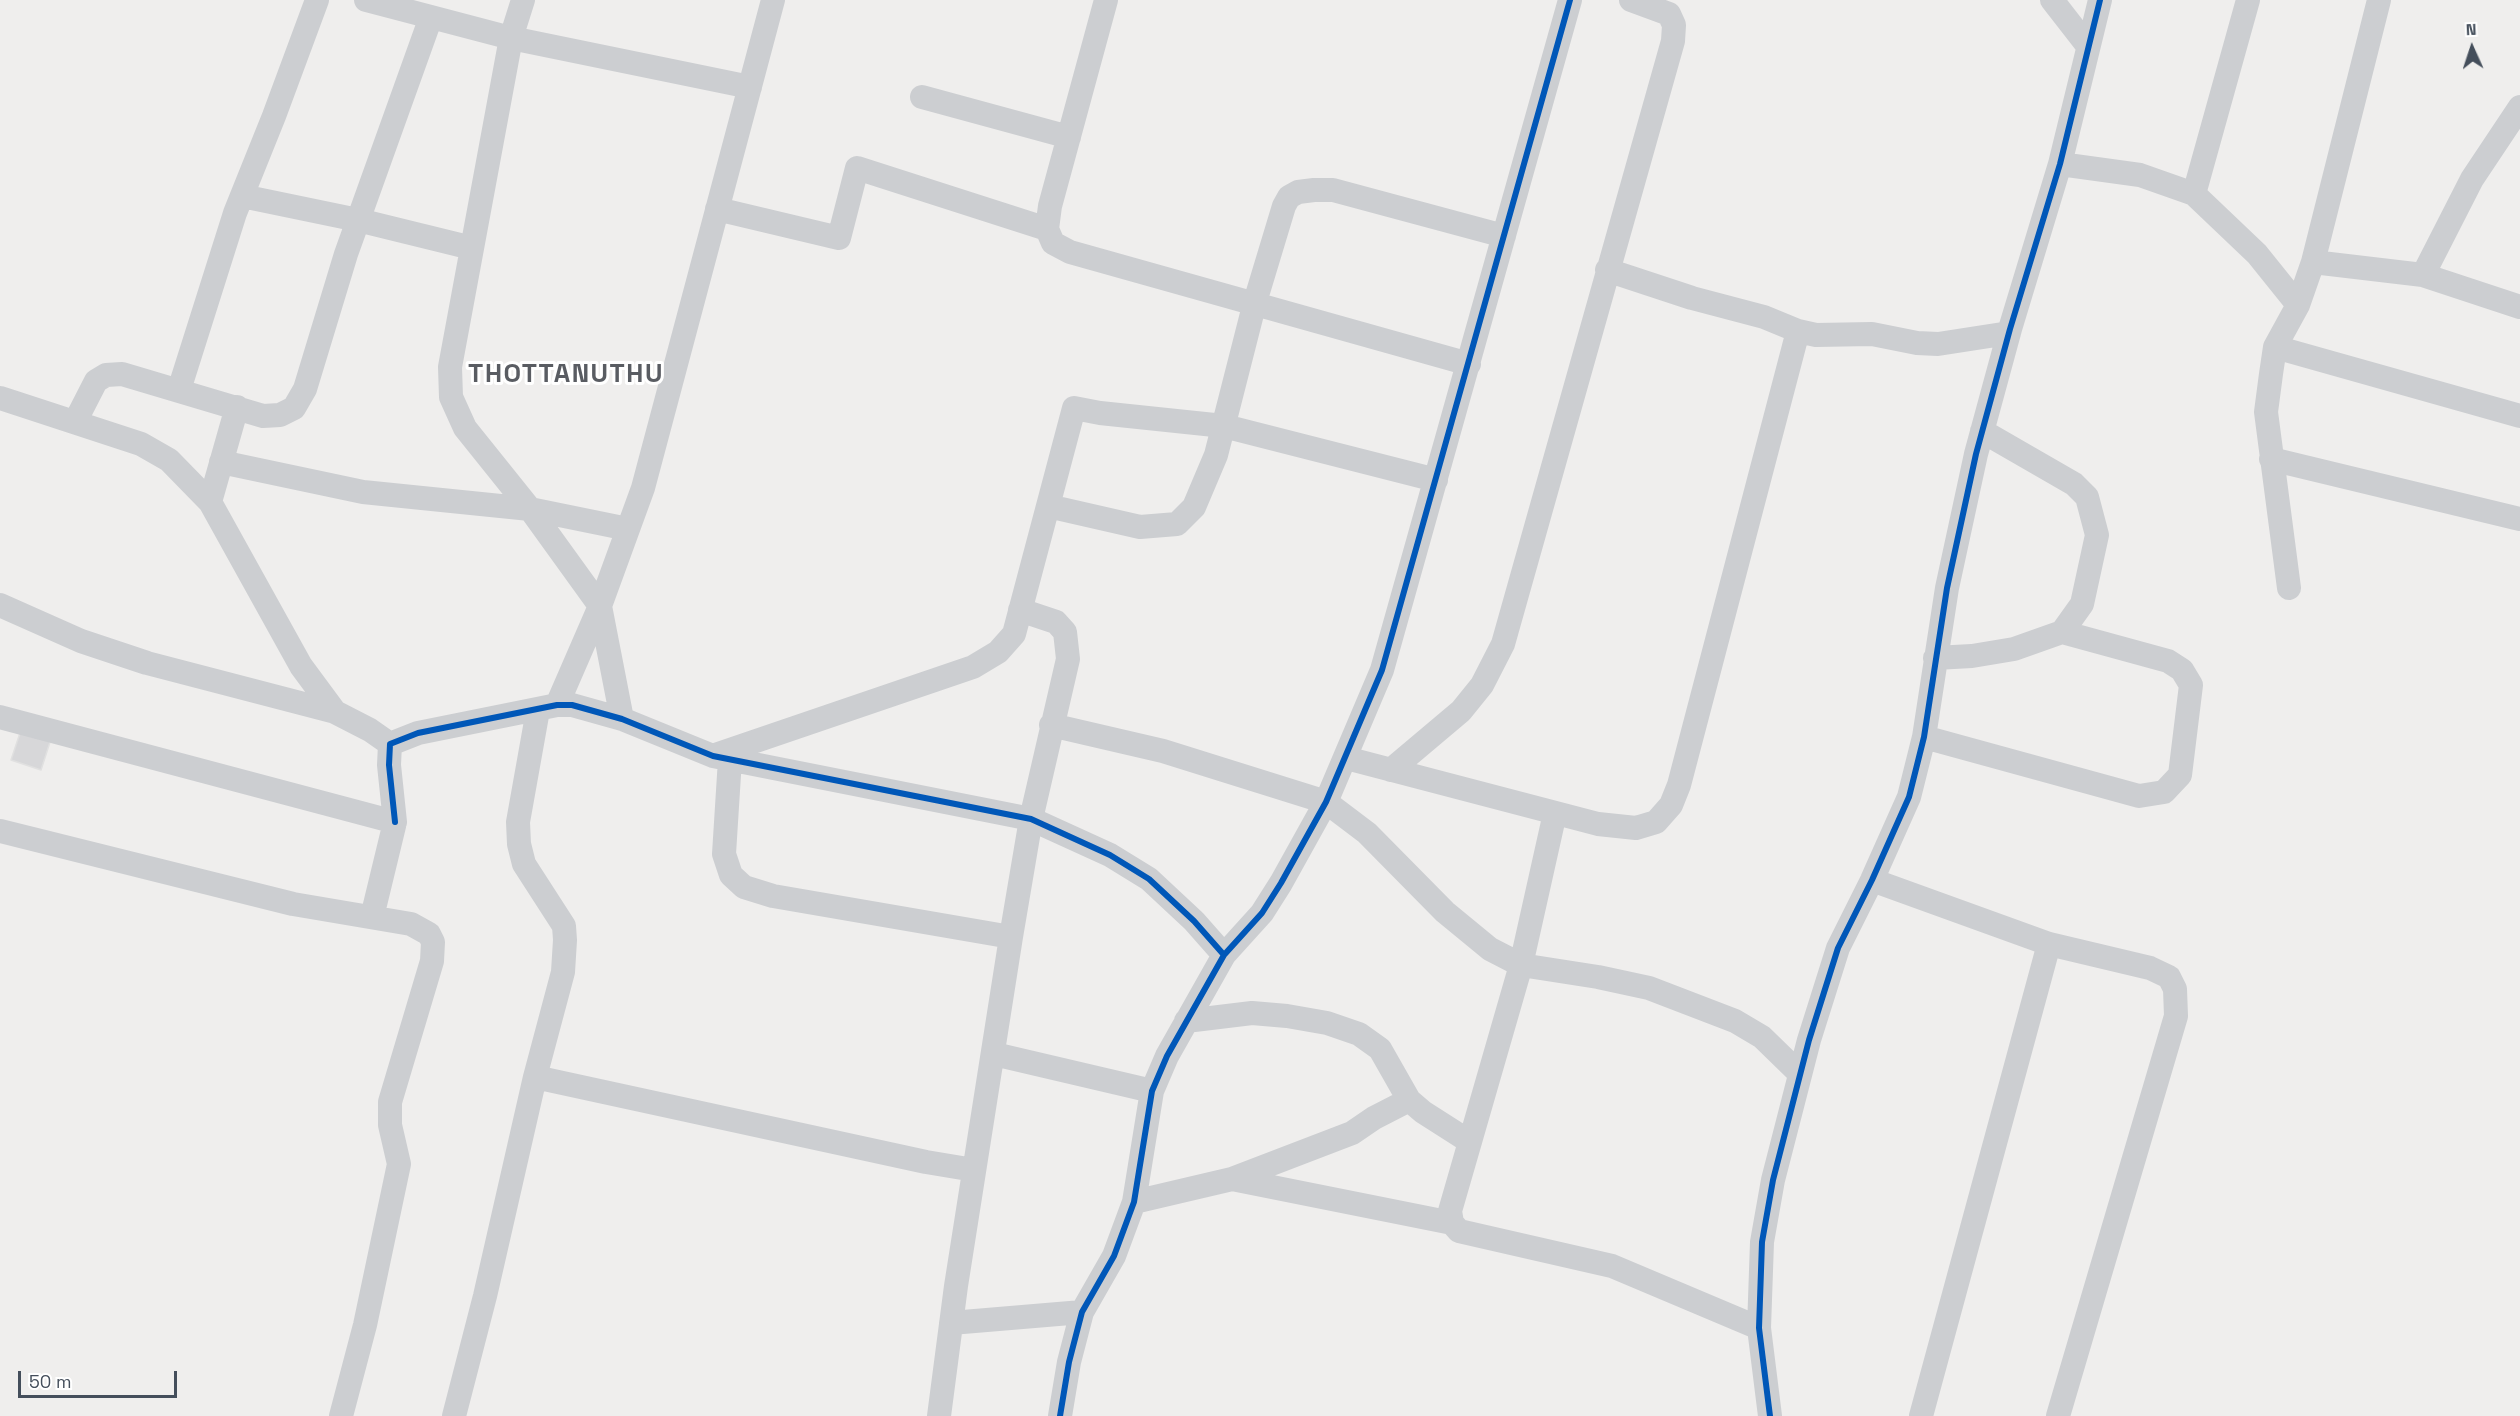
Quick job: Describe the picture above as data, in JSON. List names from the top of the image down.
{
  "districts": ["THOTTANUTHU"],
  "scale_bar": "50 m",
  "north": "top"
}
